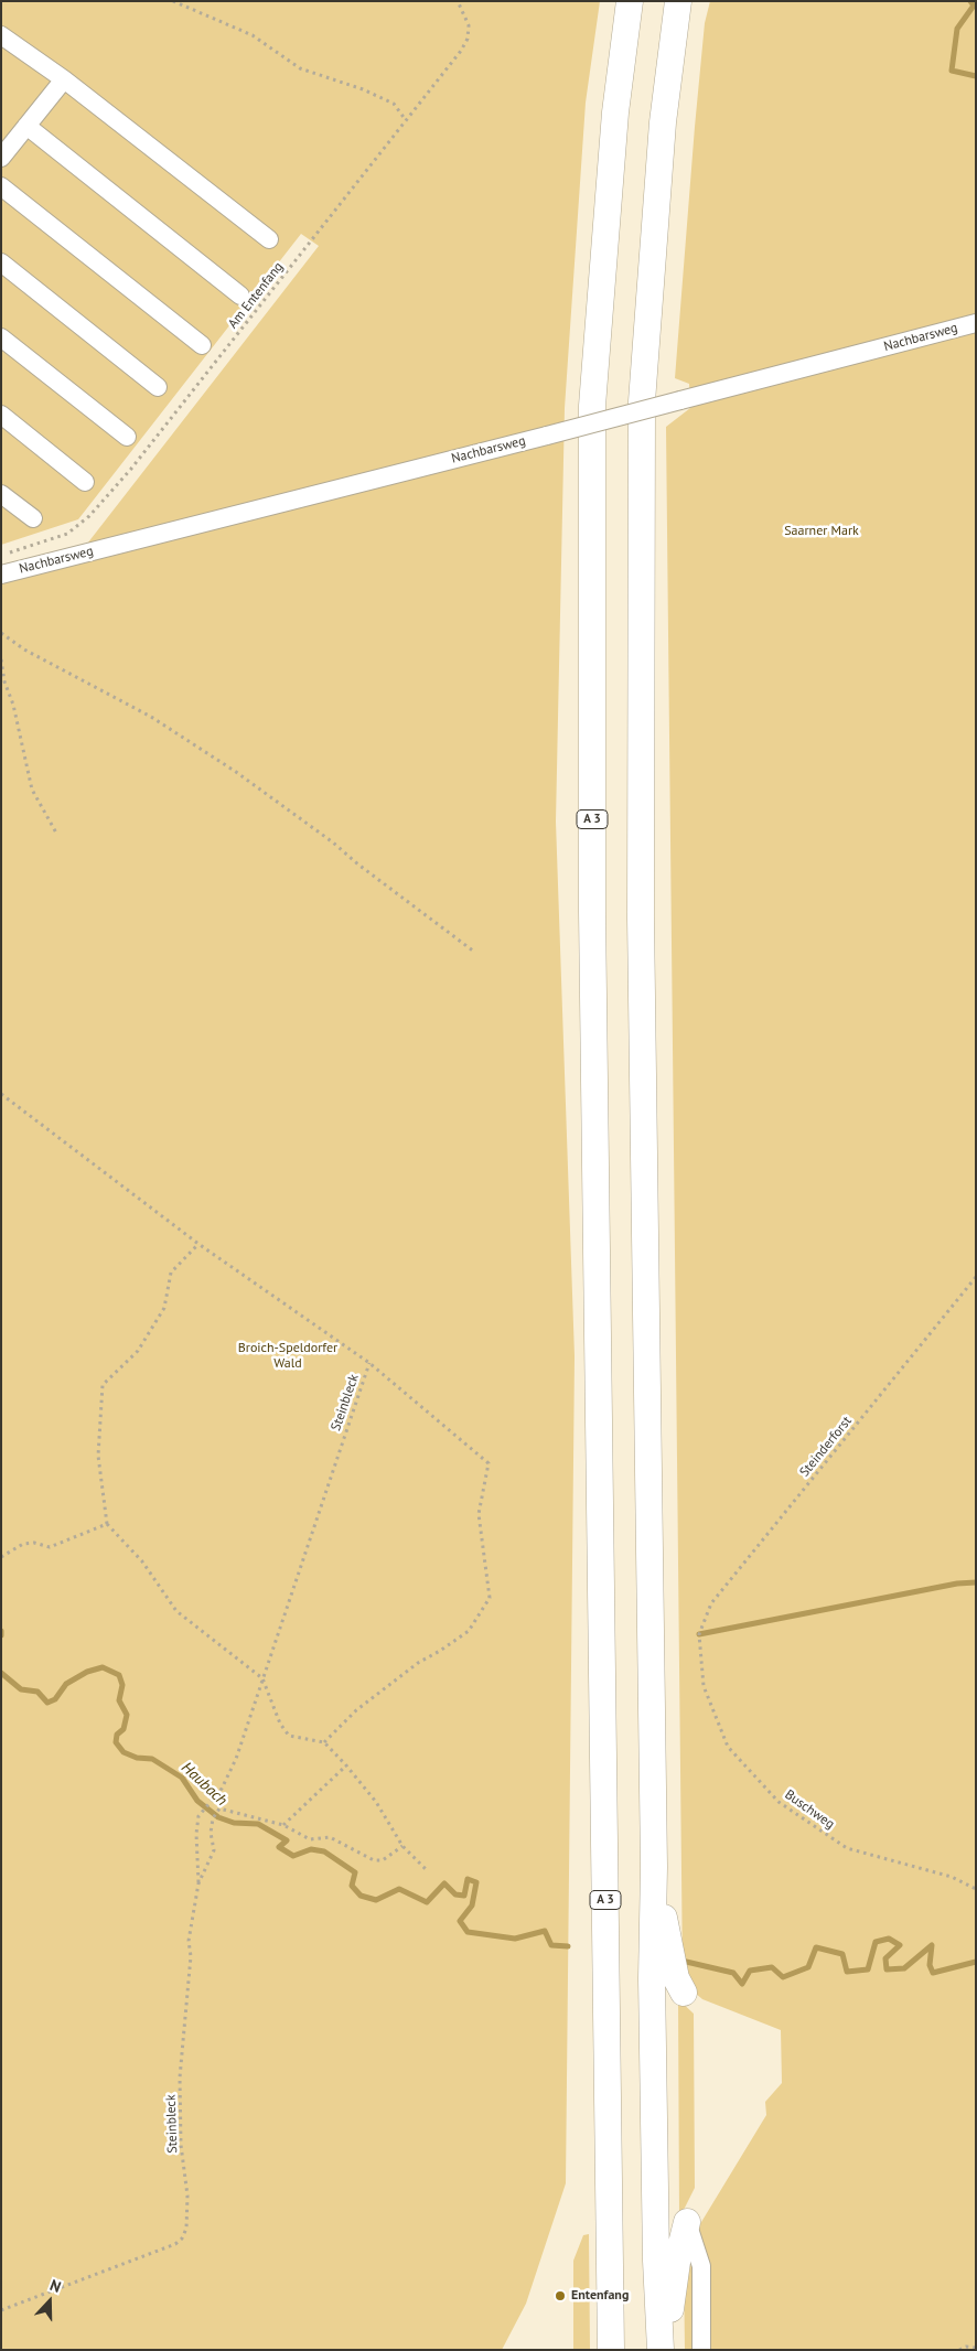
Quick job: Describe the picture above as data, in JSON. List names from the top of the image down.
{
  "streets": {
    "highway": ["A 3"],
    "lane": ["Nachbarsweg"],
    "path": [
      "Am Entenfang",
      "Steinbleck",
      "Steinderforst",
      "Buschweg"
    ]
  },
  "crossings": [
    ["Steinderforst", "Buschweg"]
  ],
  "water": ["Haubach"],
  "parks": ["Saarner Mark", "Broich-Speldorfer Wald"],
  "places": ["Entenfang"],
  "north": "top"
}
